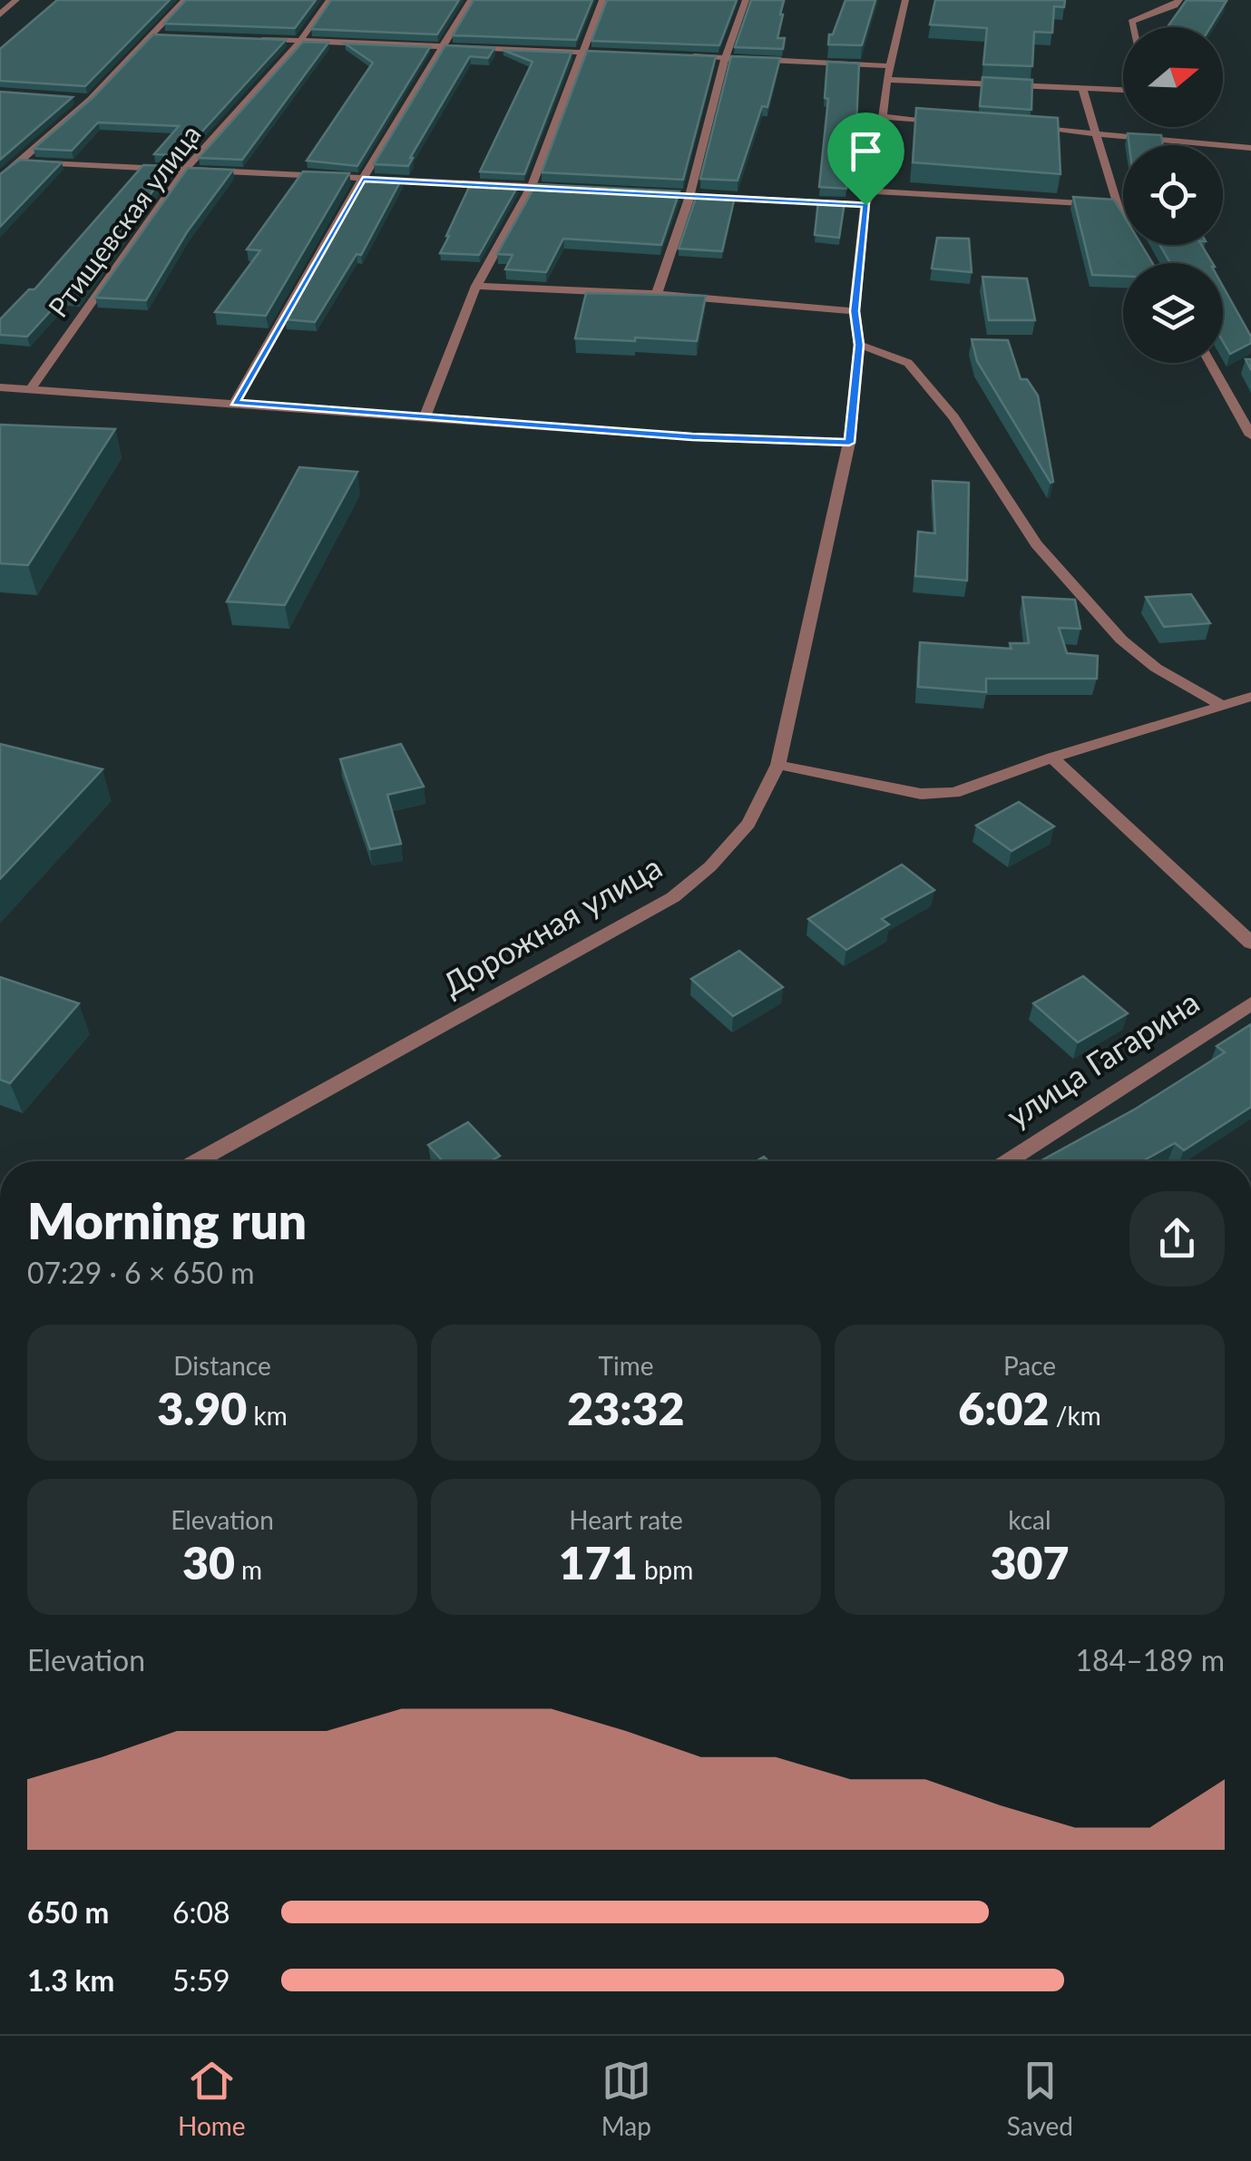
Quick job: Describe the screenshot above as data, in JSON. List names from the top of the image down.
{
  "streets": {
    "street": ["Ртищевская улица", "Дорожная улица", "улица Гагарина"]
  },
  "north": "right",
  "page": {
    "heading": ["Morning run", "07:29 · 6 × 650 m"],
    "stats": [
      ["Distance", "3.90 km"],
      ["Time", "23:32"],
      ["Pace", "6:02 /km"],
      ["Elevation", "30 m"],
      ["Heart rate", "171 bpm"],
      ["kcal", "307"]
    ],
    "chart": ["Elevation", "184–189 m"],
    "list": [
      {
        "name": "650 m",
        "note": "6:08"
      },
      {
        "name": "1.3 km",
        "note": "5:59"
      }
    ],
    "tabs": ["Home", "Map", "Saved"]
  }
}
